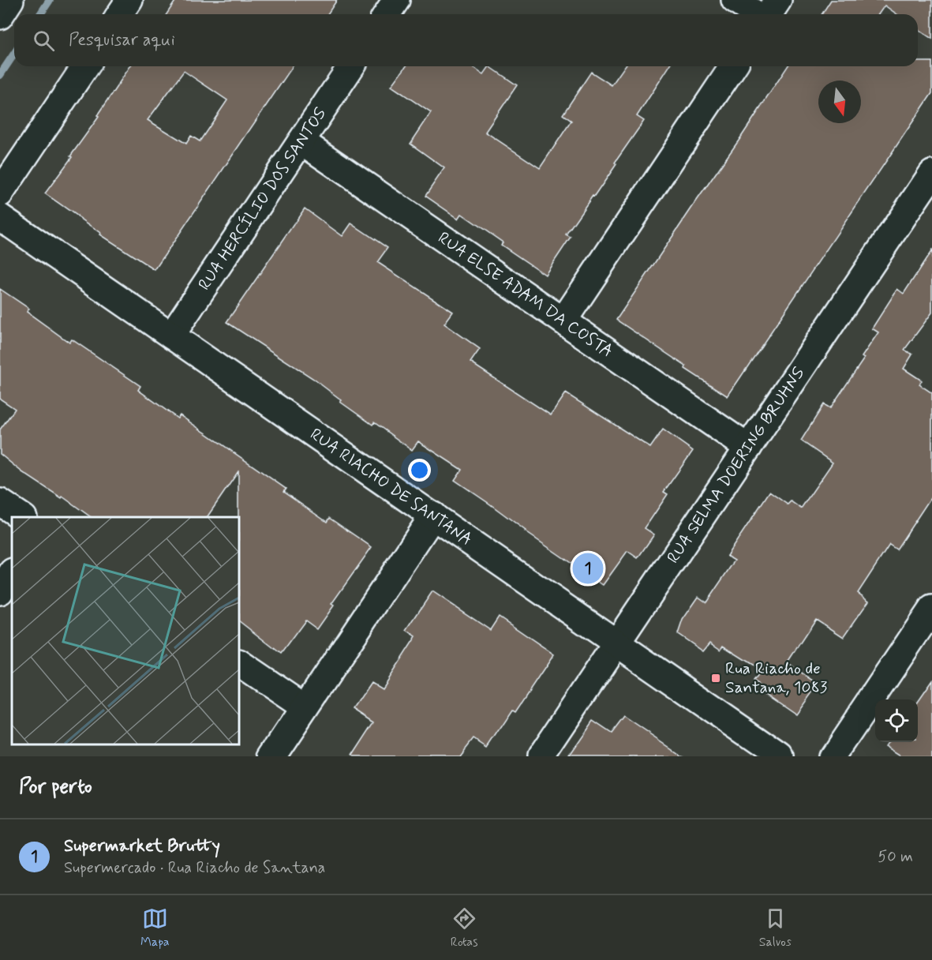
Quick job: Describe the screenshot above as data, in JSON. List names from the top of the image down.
{
  "streets": {
    "street": [
      "RUA HERCÍLIO DOS SANTOS",
      "RUA ELSE ADAM DA COSTA",
      "RUA SELMA DOERING BRUHNS",
      "RUA RIACHO DE SANTANA"
    ]
  },
  "crossings": [
    ["RUA HERCÍLIO DOS SANTOS", "RUA ELSE ADAM DA COSTA"],
    ["RUA HERCÍLIO DOS SANTOS", "RUA RIACHO DE SANTANA"],
    ["RUA ELSE ADAM DA COSTA", "RUA SELMA DOERING BRUHNS"],
    ["RUA SELMA DOERING BRUHNS", "RUA RIACHO DE SANTANA"]
  ],
  "places": {
    "transit": ["Rua Riacho de Santana, 1083"]
  },
  "north": "bottom",
  "page": {
    "search": "Pesquisar aqui",
    "pins": "1",
    "heading": "Por perto",
    "list": [
      {
        "mark": "1",
        "name": "Supermarket Brutty",
        "note": "Supermercado · Rua Riacho de Santana",
        "value": "50 m"
      }
    ],
    "nav": ["Mapa", "Rotas", "Salvos"]
  }
}
